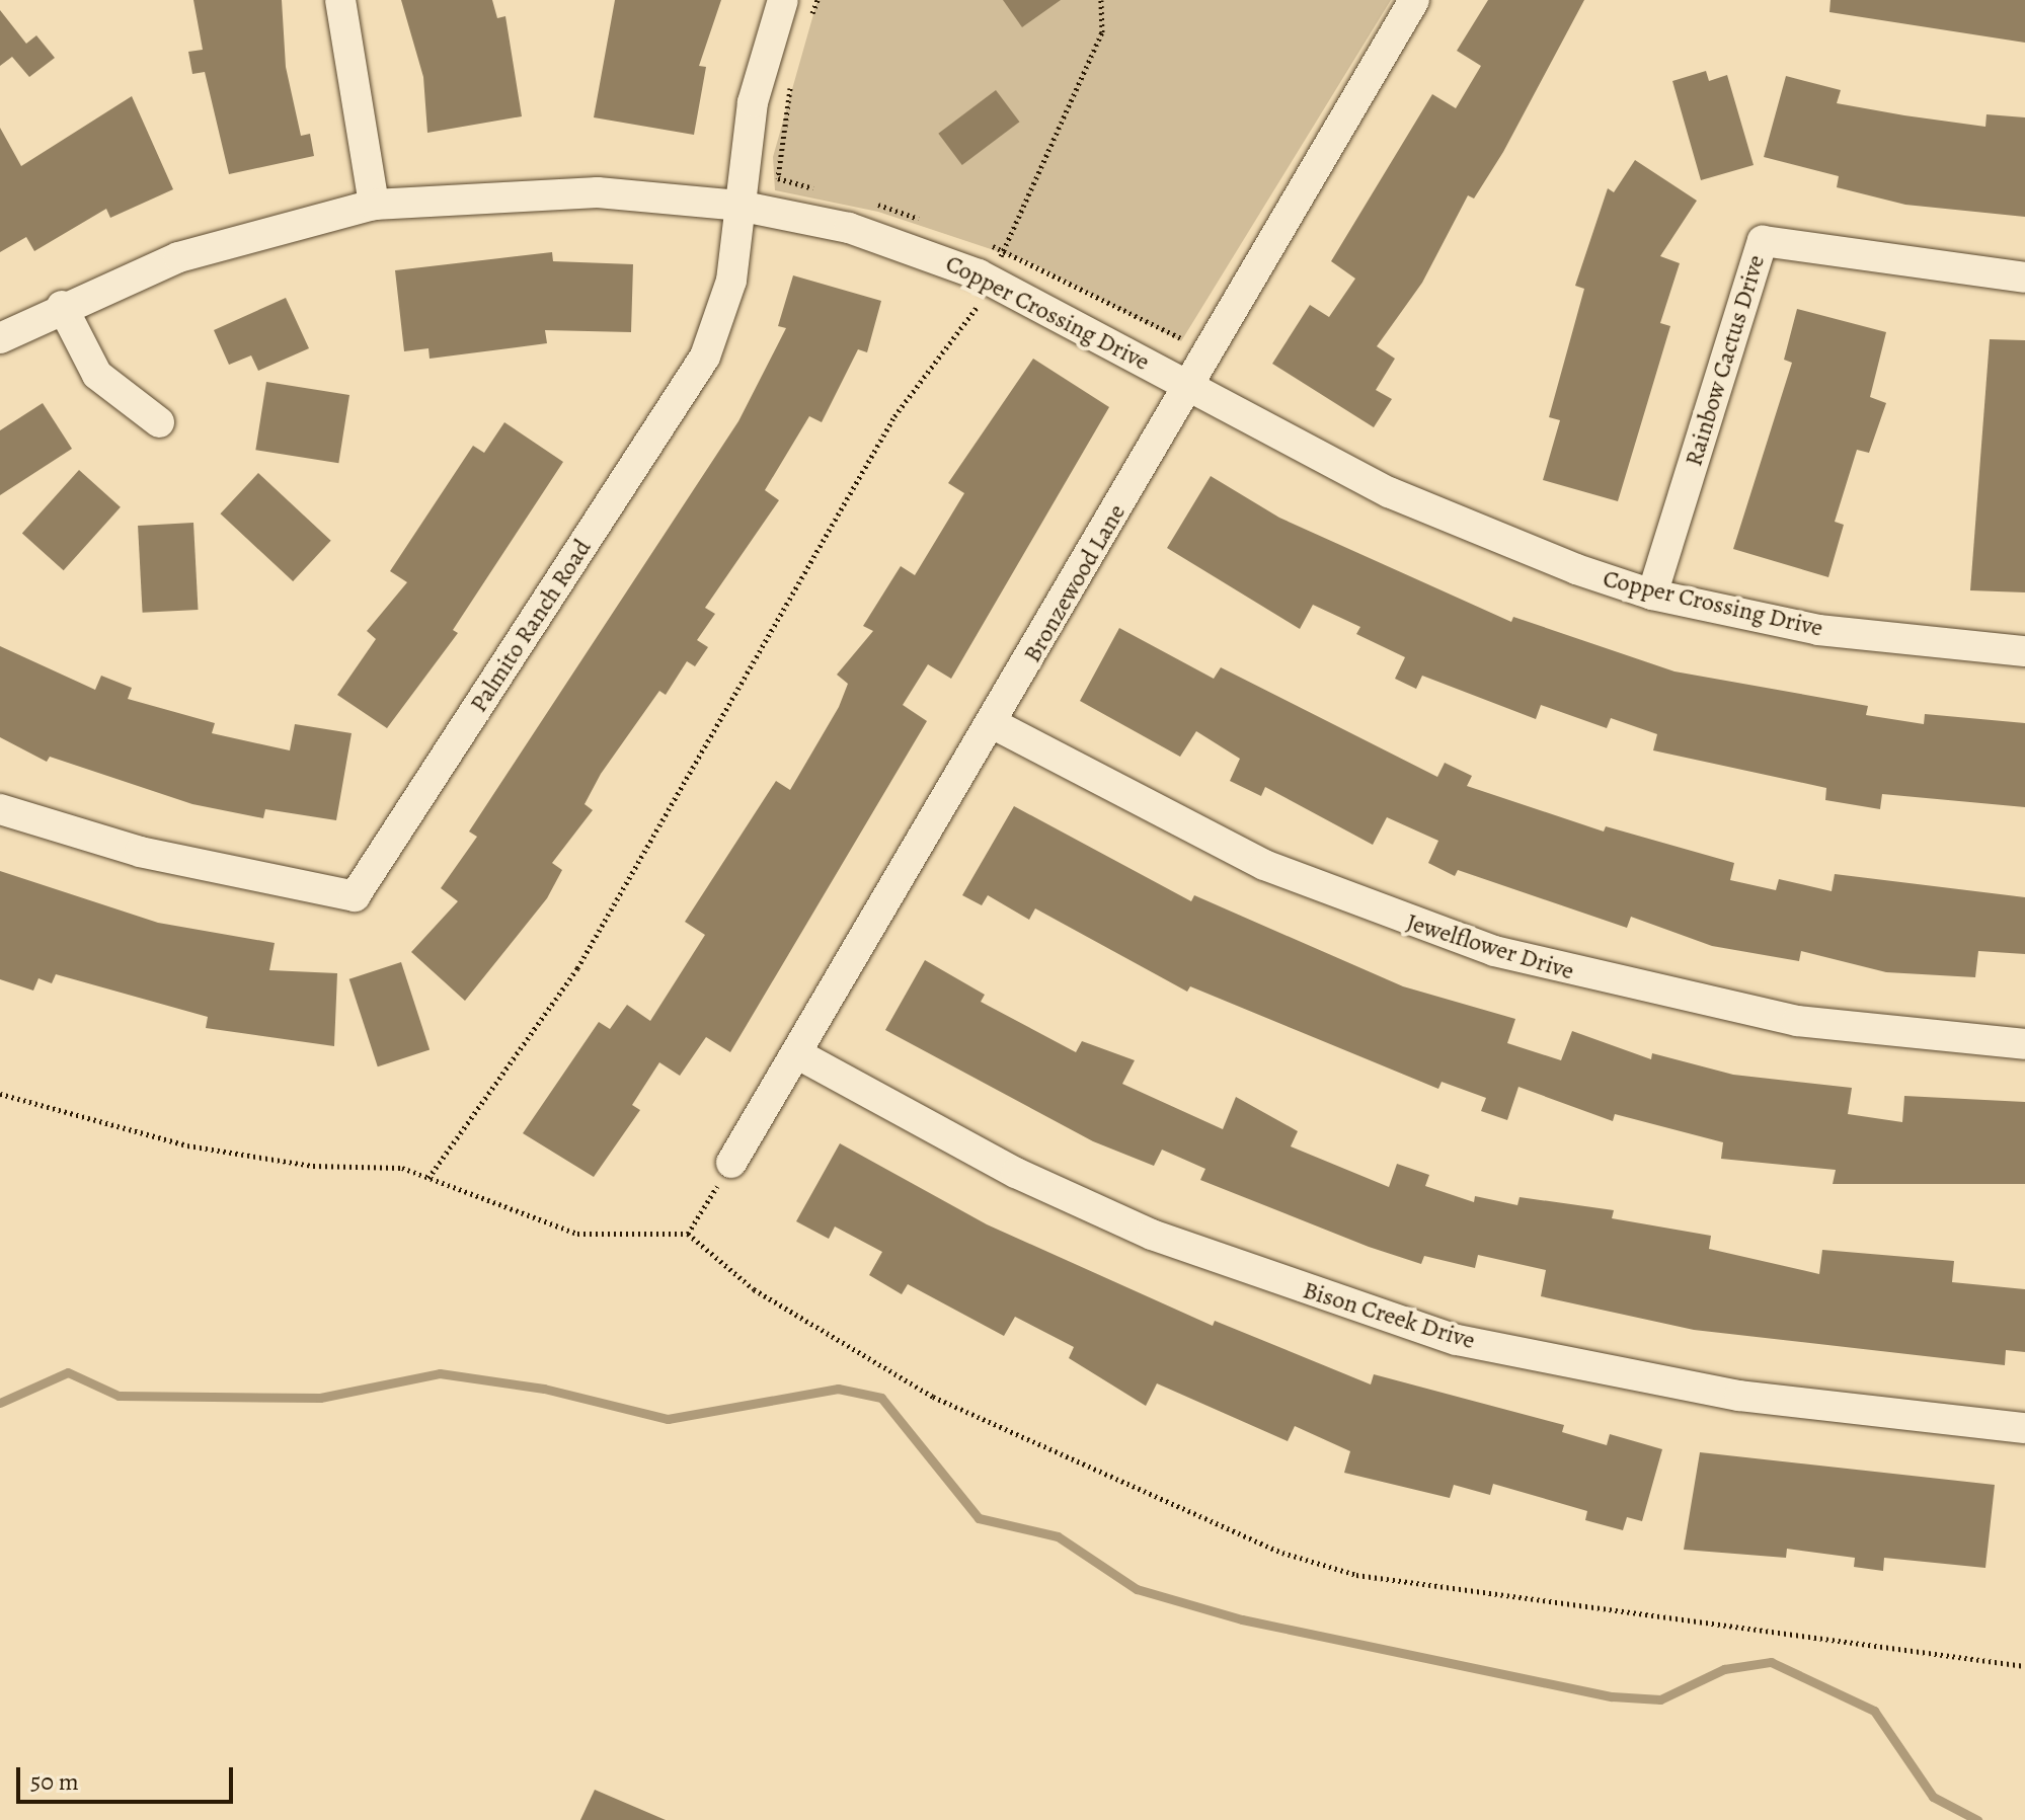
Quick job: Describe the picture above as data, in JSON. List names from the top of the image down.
{
  "streets": {
    "street": [
      "Copper Crossing Drive",
      "Rainbow Cactus Drive",
      "Bronzewood Lane",
      "Palmito Ranch Road",
      "Jewelflower Drive",
      "Bison Creek Drive"
    ]
  },
  "crossings": [
    ["Copper Crossing Drive", "Rainbow Cactus Drive"],
    ["Copper Crossing Drive", "Bronzewood Lane"],
    ["Copper Crossing Drive", "Palmito Ranch Road"],
    ["Bronzewood Lane", "Jewelflower Drive"],
    ["Bronzewood Lane", "Bison Creek Drive"]
  ],
  "scale_bar": "50 m"
}
